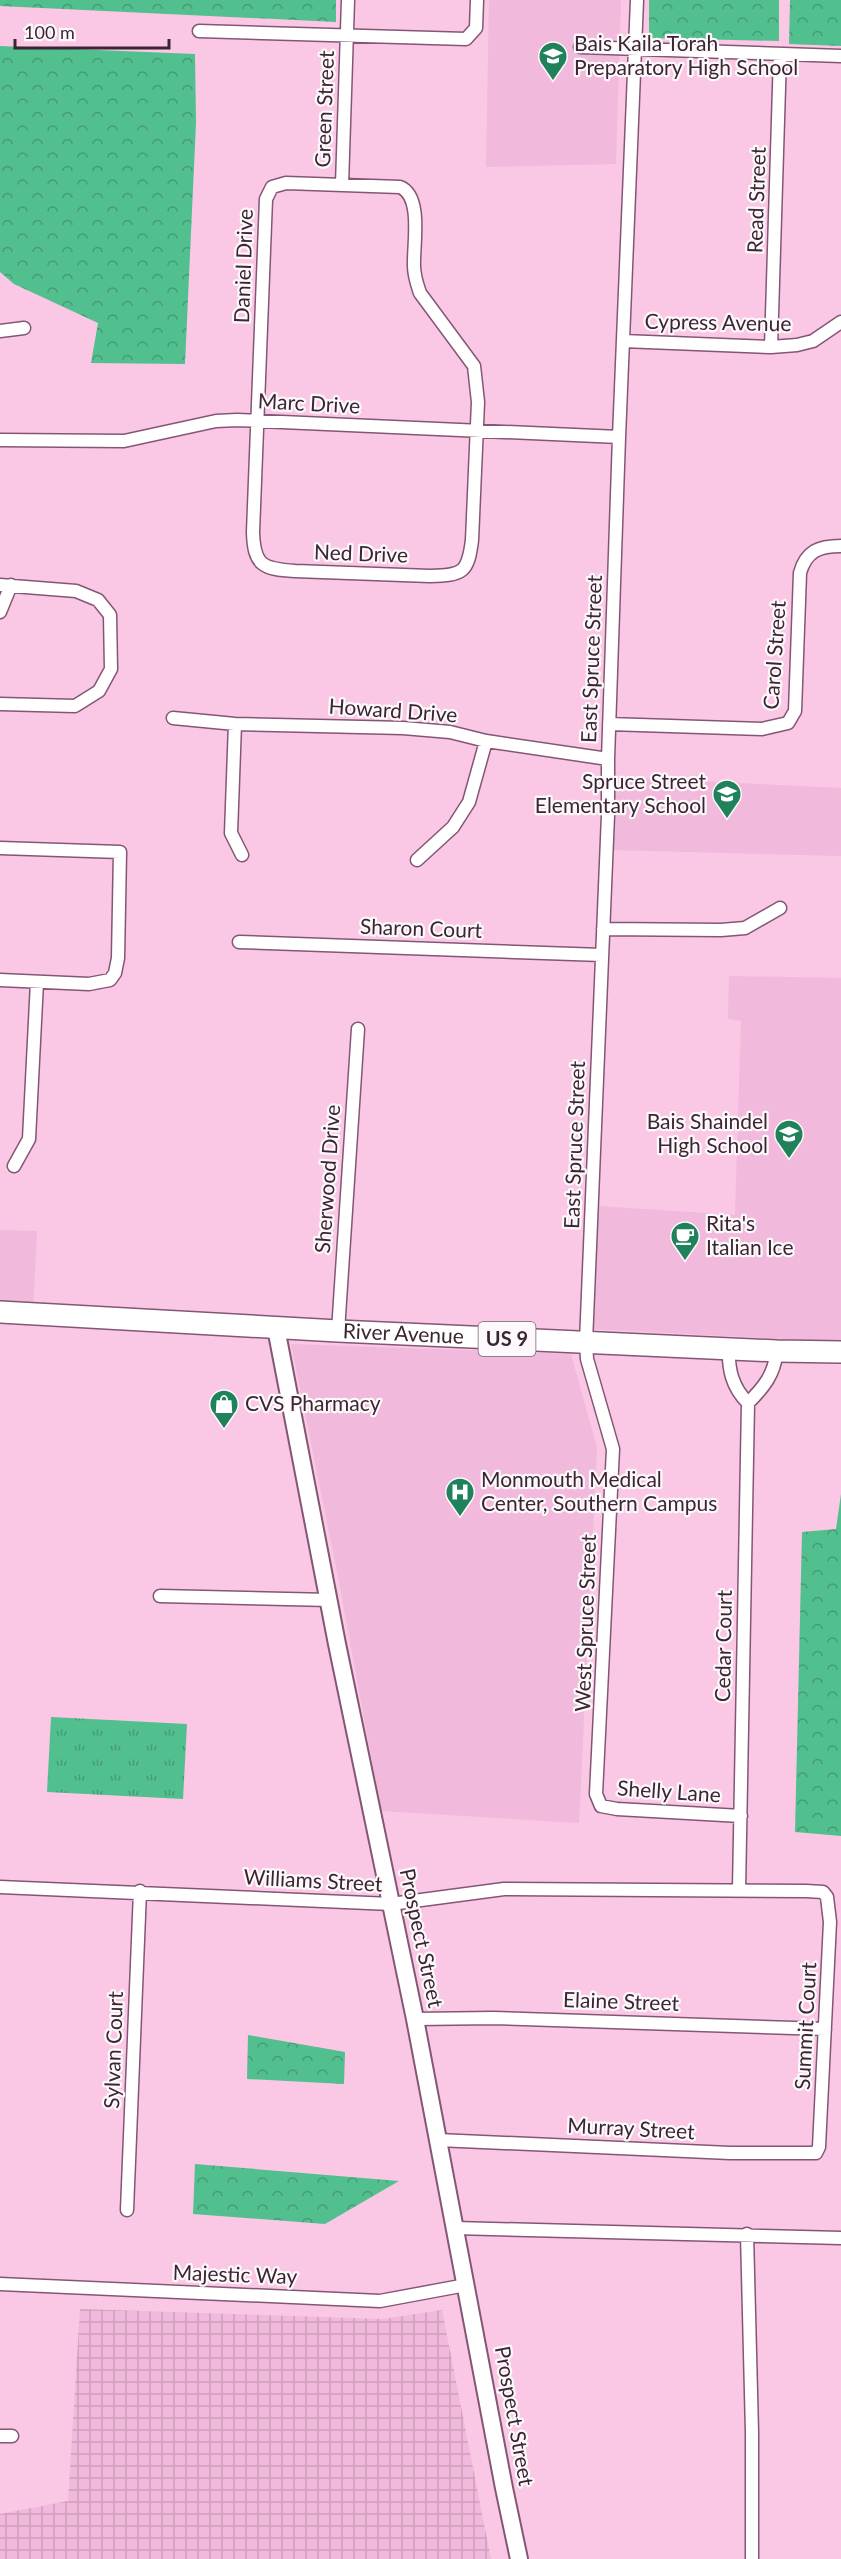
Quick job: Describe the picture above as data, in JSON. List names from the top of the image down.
{
  "streets": {
    "highway": ["River Avenue", "US 9"],
    "street": [
      "Green Street",
      "Read Street",
      "Daniel Drive",
      "Cypress Avenue",
      "Marc Drive",
      "Ned Drive",
      "Carol Street",
      "East Spruce Street",
      "Howard Drive",
      "Sharon Court",
      "Sherwood Drive",
      "West Spruce Street",
      "Cedar Court",
      "Shelly Lane",
      "Williams Street",
      "Prospect Street",
      "Elaine Street",
      "Summit Court",
      "Sylvan Court",
      "Murray Street",
      "Majestic Way"
    ]
  },
  "crossings": [
    ["Green Street", "Daniel Drive"],
    ["Read Street", "Cypress Avenue"],
    ["Daniel Drive", "Marc Drive"],
    ["Daniel Drive", "Ned Drive"],
    ["Cypress Avenue", "East Spruce Street"],
    ["Marc Drive", "Ned Drive"],
    ["Marc Drive", "East Spruce Street"],
    ["Carol Street", "East Spruce Street"],
    ["East Spruce Street", "Howard Drive"],
    ["East Spruce Street", "Sharon Court"],
    ["East Spruce Street", "River Avenue"],
    ["East Spruce Street", "West Spruce Street"],
    ["Sherwood Drive", "River Avenue"],
    ["River Avenue", "West Spruce Street"],
    ["River Avenue", "Prospect Street"],
    ["West Spruce Street", "Shelly Lane"],
    ["Cedar Court", "Shelly Lane"],
    ["Cedar Court", "Williams Street"],
    ["Williams Street", "Prospect Street"],
    ["Williams Street", "Summit Court"],
    ["Williams Street", "Sylvan Court"],
    ["Prospect Street", "Elaine Street"],
    ["Prospect Street", "Murray Street"],
    ["Prospect Street", "Majestic Way"],
    ["Elaine Street", "Summit Court"],
    ["Summit Court", "Murray Street"]
  ],
  "places": {
    "school or university": ["Bais Kaila Torah Preparatory High School", "Spruce Street Elementary School", "Bais Shaindel High School"],
    "cafe": ["Rita's Italian Ice"],
    "shop": ["CVS Pharmacy"],
    "hospital": ["Monmouth Medical Center, Southern Campus"]
  },
  "scale_bar": "100 m"
}
